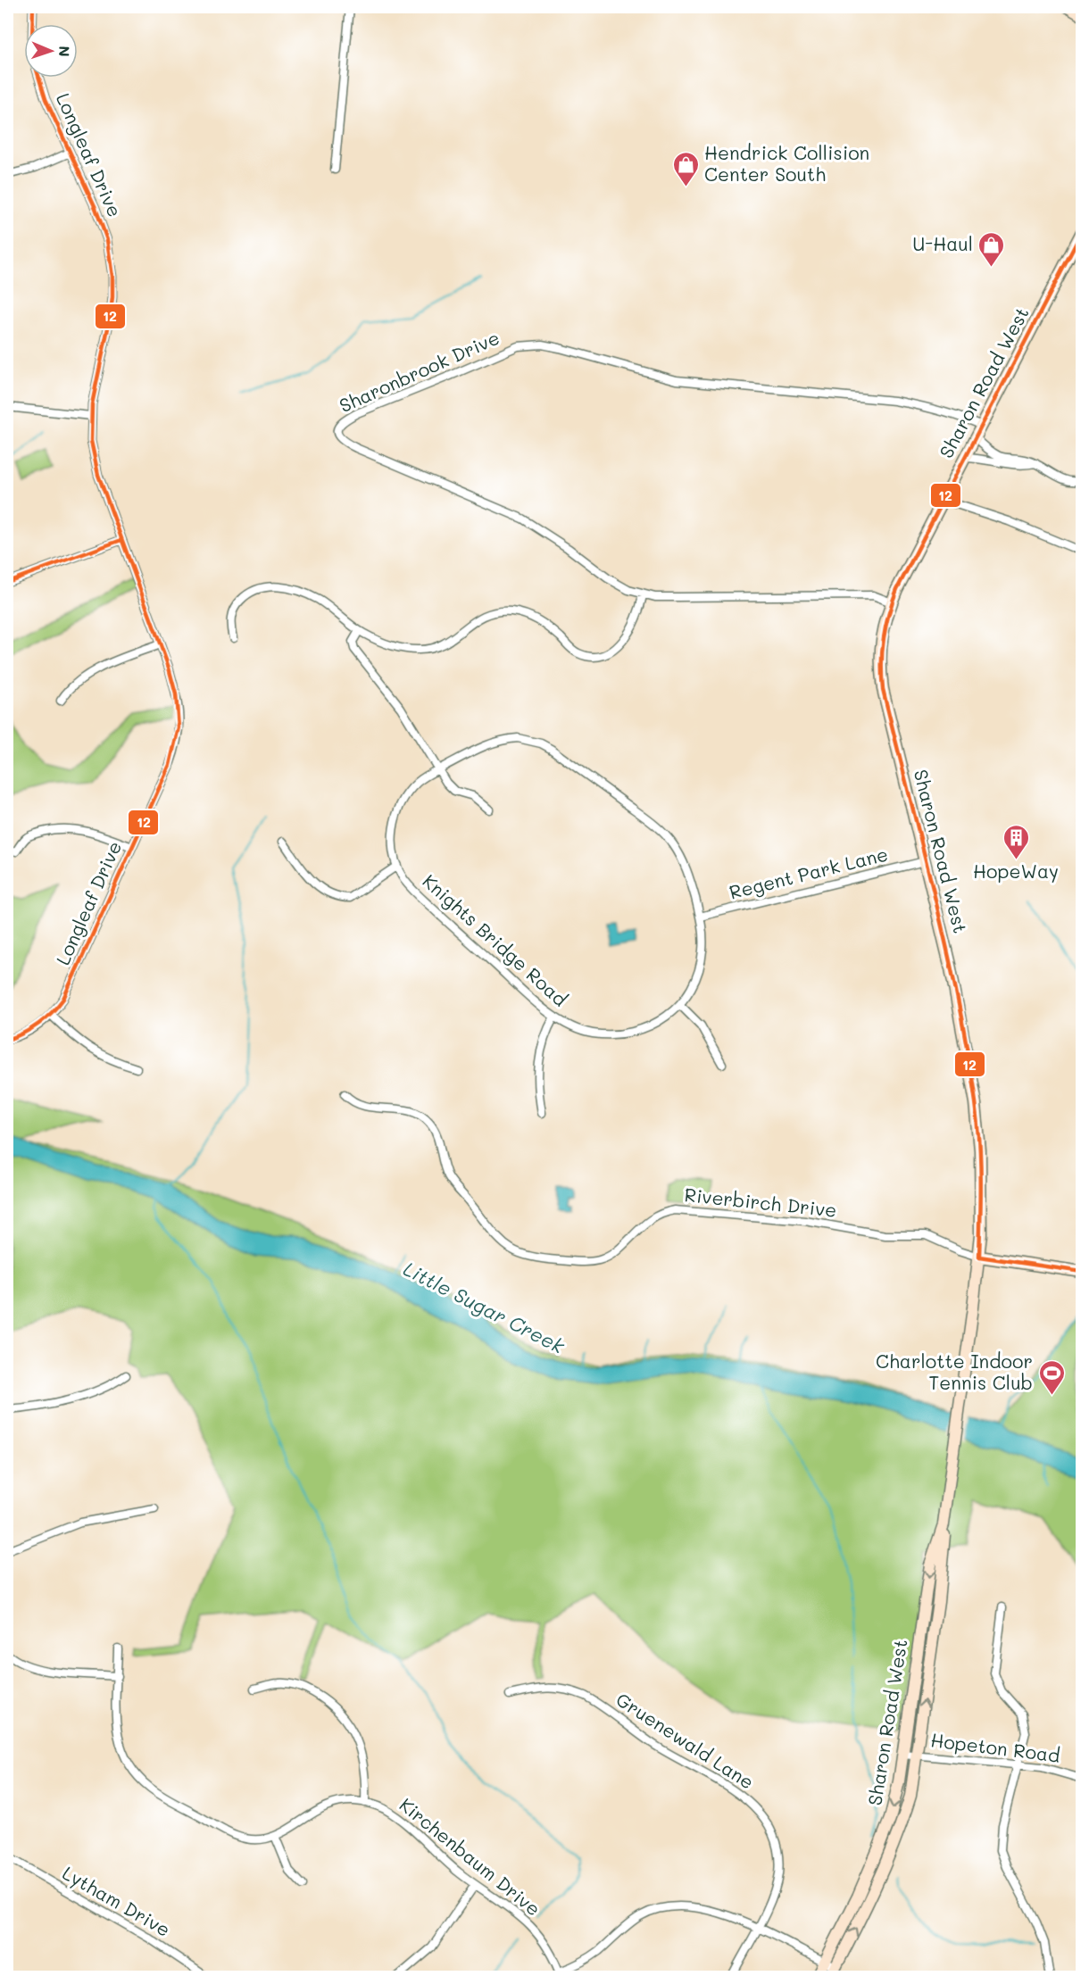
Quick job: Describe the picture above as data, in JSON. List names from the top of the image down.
{
  "streets": {
    "main road": ["Sharon Road West"],
    "street": [
      "Longleaf Drive",
      "Sharonbrook Drive",
      "Regent Park Lane",
      "Knights Bridge Road",
      "Riverbirch Drive",
      "Gruenewald Lane",
      "Hopeton Road",
      "Kirchenbaum Drive",
      "Lytham Drive"
    ]
  },
  "crossings": [
    ["Sharonbrook Drive", "Sharon Road West"],
    ["Sharon Road West", "Regent Park Lane"],
    ["Sharon Road West", "Riverbirch Drive"],
    ["Sharon Road West", "Hopeton Road"],
    ["Regent Park Lane", "Knights Bridge Road"]
  ],
  "water": ["Little Sugar Creek"],
  "places": {
    "shop": ["Hendrick Collision Center South", "U-Haul"],
    "building": ["HopeWay"],
    "sports": ["Charlotte Indoor Tennis Club"]
  },
  "lines": ["transit line 12"],
  "north": "right"
}
